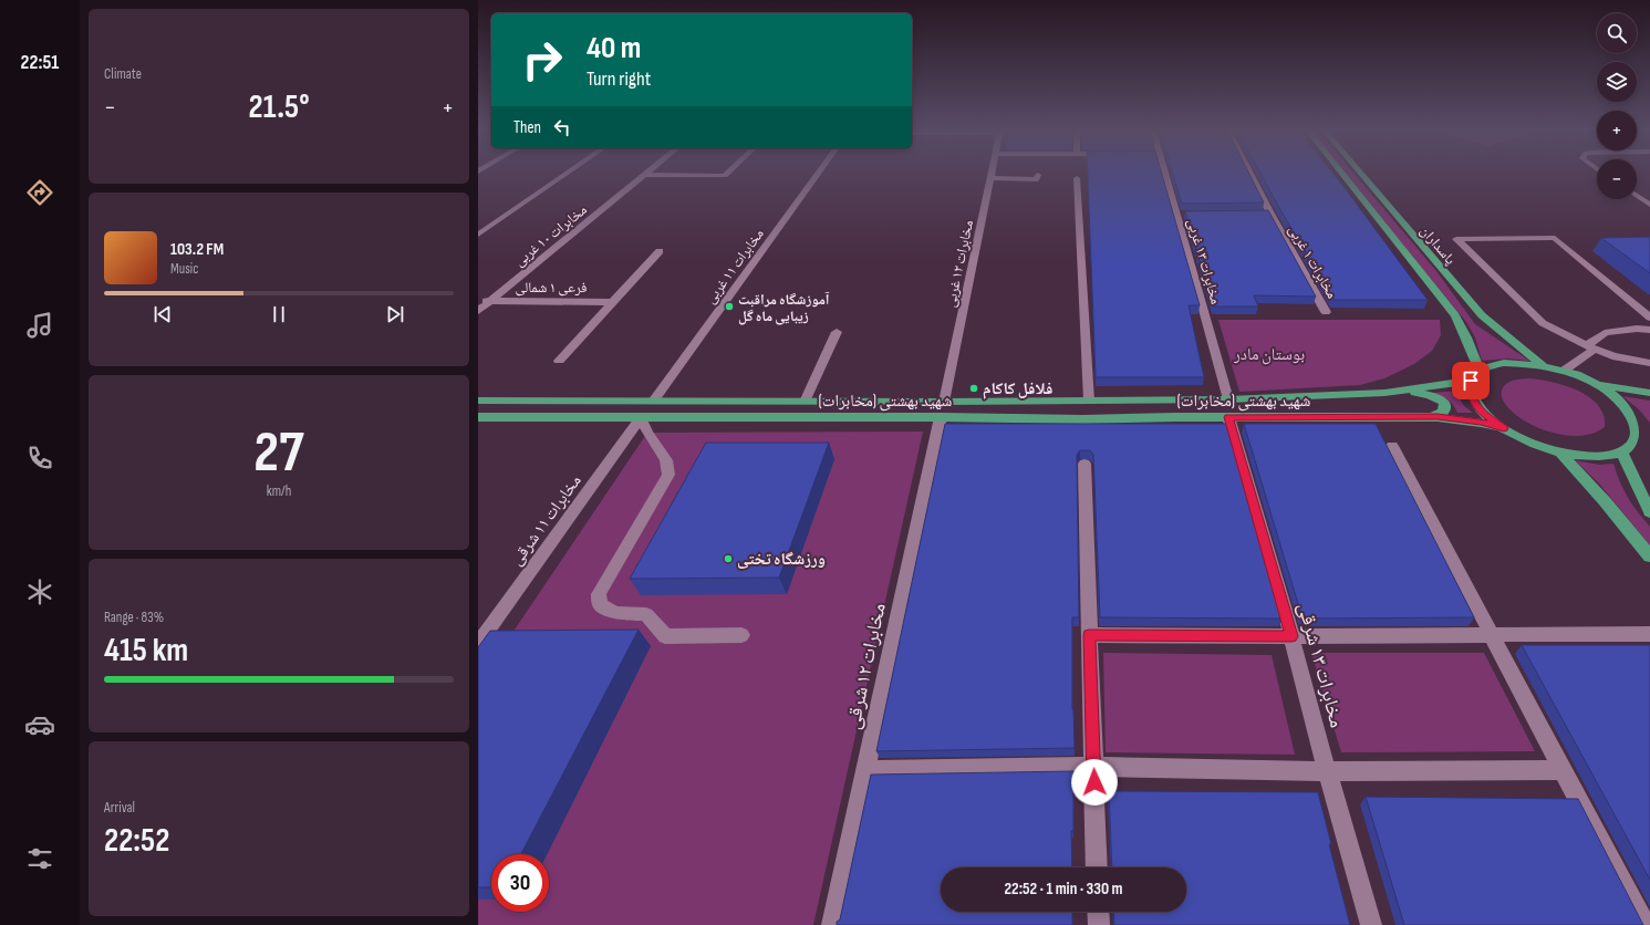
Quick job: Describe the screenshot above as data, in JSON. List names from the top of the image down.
{
  "streets": {
    "main road": ["پاسداران", "شهید بهشتی (مخابرات)"],
    "street": [
      "مخابرات ۱۰ غربی",
      "مخابرات ۱۳ غربی",
      "مخابرات ۱ غربی",
      "مخابرات ۱۲ غربی",
      "مخابرات ۱۱ غربی",
      "فرعی ۱ شمالی",
      "مخابرات ۱۱ شرقی",
      "مخابرات ۱۳ شرقی",
      "مخابرات ۱۲ شرقی"
    ]
  },
  "crossings": [
    ["مخابرات ۱۰ غربی", "فرعی ۱ شمالی"],
    ["پاسداران", "شهید بهشتی (مخابرات)"],
    ["مخابرات ۱۳ غربی", "شهید بهشتی (مخابرات)"],
    ["مخابرات ۱۲ غربی", "شهید بهشتی (مخابرات)"],
    ["مخابرات ۱۲ غربی", "مخابرات ۱۲ شرقی"],
    ["مخابرات ۱۱ غربی", "شهید بهشتی (مخابرات)"],
    ["شهید بهشتی (مخابرات)", "مخابرات ۱۱ شرقی"],
    ["شهید بهشتی (مخابرات)", "مخابرات ۱۳ شرقی"],
    ["شهید بهشتی (مخابرات)", "مخابرات ۱۲ شرقی"]
  ],
  "parks": ["بوستان مادر"],
  "places": ["آموزشگاه مراقبت زیبایی ماه گل", "فلافل کاکام", "ورزشگاه تختی"],
  "page": {
    "tabs": "22:51",
    "tile": [
      "Climate",
      ["27", "km/h"],
      ["Range · 83%", "415 km"],
      ["Arrival", "22:52"]
    ],
    "map_buttons": ["+", "−"],
    "turn": ["40 m", "Turn right"],
    "heat": ["−", "21.5°", "+"],
    "then": "Then",
    "song": ["103.2 FM", "Music"],
    "limit": "30",
    "trip": "22:52 · 1 min · 330 m"
  }
}
